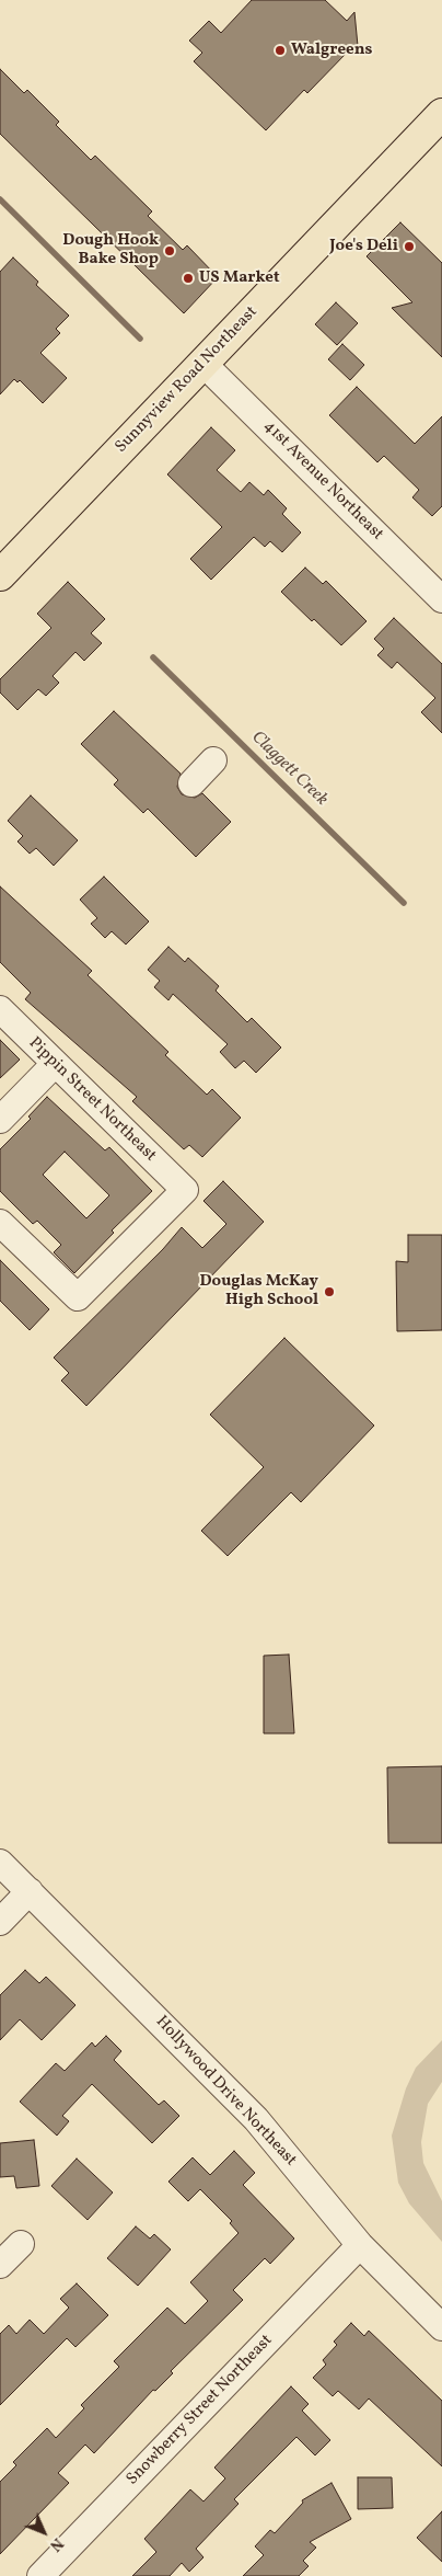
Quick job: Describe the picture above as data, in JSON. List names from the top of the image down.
{
  "streets": {
    "main road": ["Sunnyview Road Northeast"],
    "street": [
      "41st Avenue Northeast",
      "Pippin Street Northeast",
      "Hollywood Drive Northeast",
      "Snowberry Street Northeast"
    ]
  },
  "crossings": [
    ["Sunnyview Road Northeast", "41st Avenue Northeast"],
    ["Hollywood Drive Northeast", "Snowberry Street Northeast"]
  ],
  "water": ["Claggett Creek"],
  "places": [
    "Walgreens",
    "Joe's Deli",
    "Dough Hook Bake Shop",
    "US Market",
    "Douglas McKay High School"
  ],
  "north": "bottom right"
}
